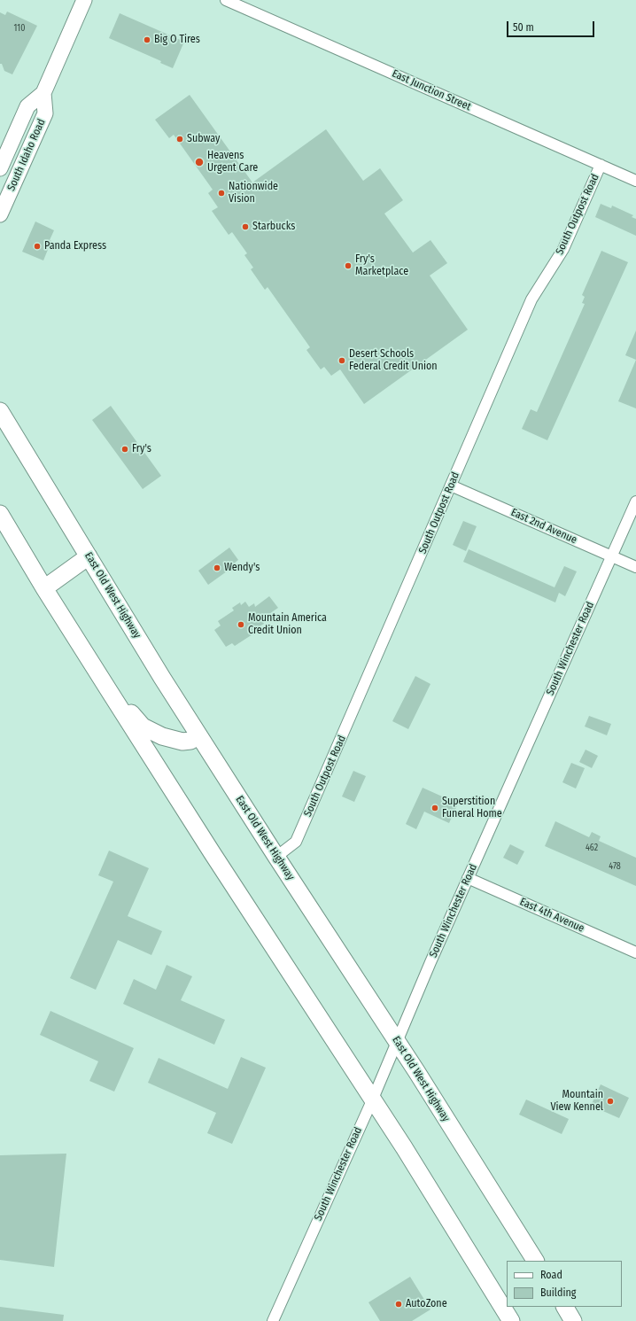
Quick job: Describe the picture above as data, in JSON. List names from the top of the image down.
{
  "streets": {
    "main road": ["South Idaho Road", "East Old West Highway"],
    "street": [
      "East Junction Street",
      "South Outpost Road",
      "East 2nd Avenue",
      "South Winchester Road",
      "East 4th Avenue"
    ]
  },
  "crossings": [
    ["East Junction Street", "South Outpost Road"],
    ["South Outpost Road", "East 2nd Avenue"],
    ["South Outpost Road", "East Old West Highway"],
    ["East 2nd Avenue", "South Winchester Road"],
    ["East Old West Highway", "South Winchester Road"],
    ["South Winchester Road", "East 4th Avenue"]
  ],
  "places": [
    "Big O Tires",
    "Subway",
    "Heavens Urgent Care",
    "Nationwide Vision",
    "Starbucks",
    "Panda Express",
    "Fry's Marketplace",
    "Desert Schools Federal Credit Union",
    "Fry's",
    "Wendy's",
    "Mountain America Credit Union",
    "Superstition Funeral Home",
    "Mountain View Kennel",
    "AutoZone"
  ],
  "house_numbers": ["110", "462", "478"],
  "legend": ["Road", "Building"],
  "scale_bar": "50 m"
}
